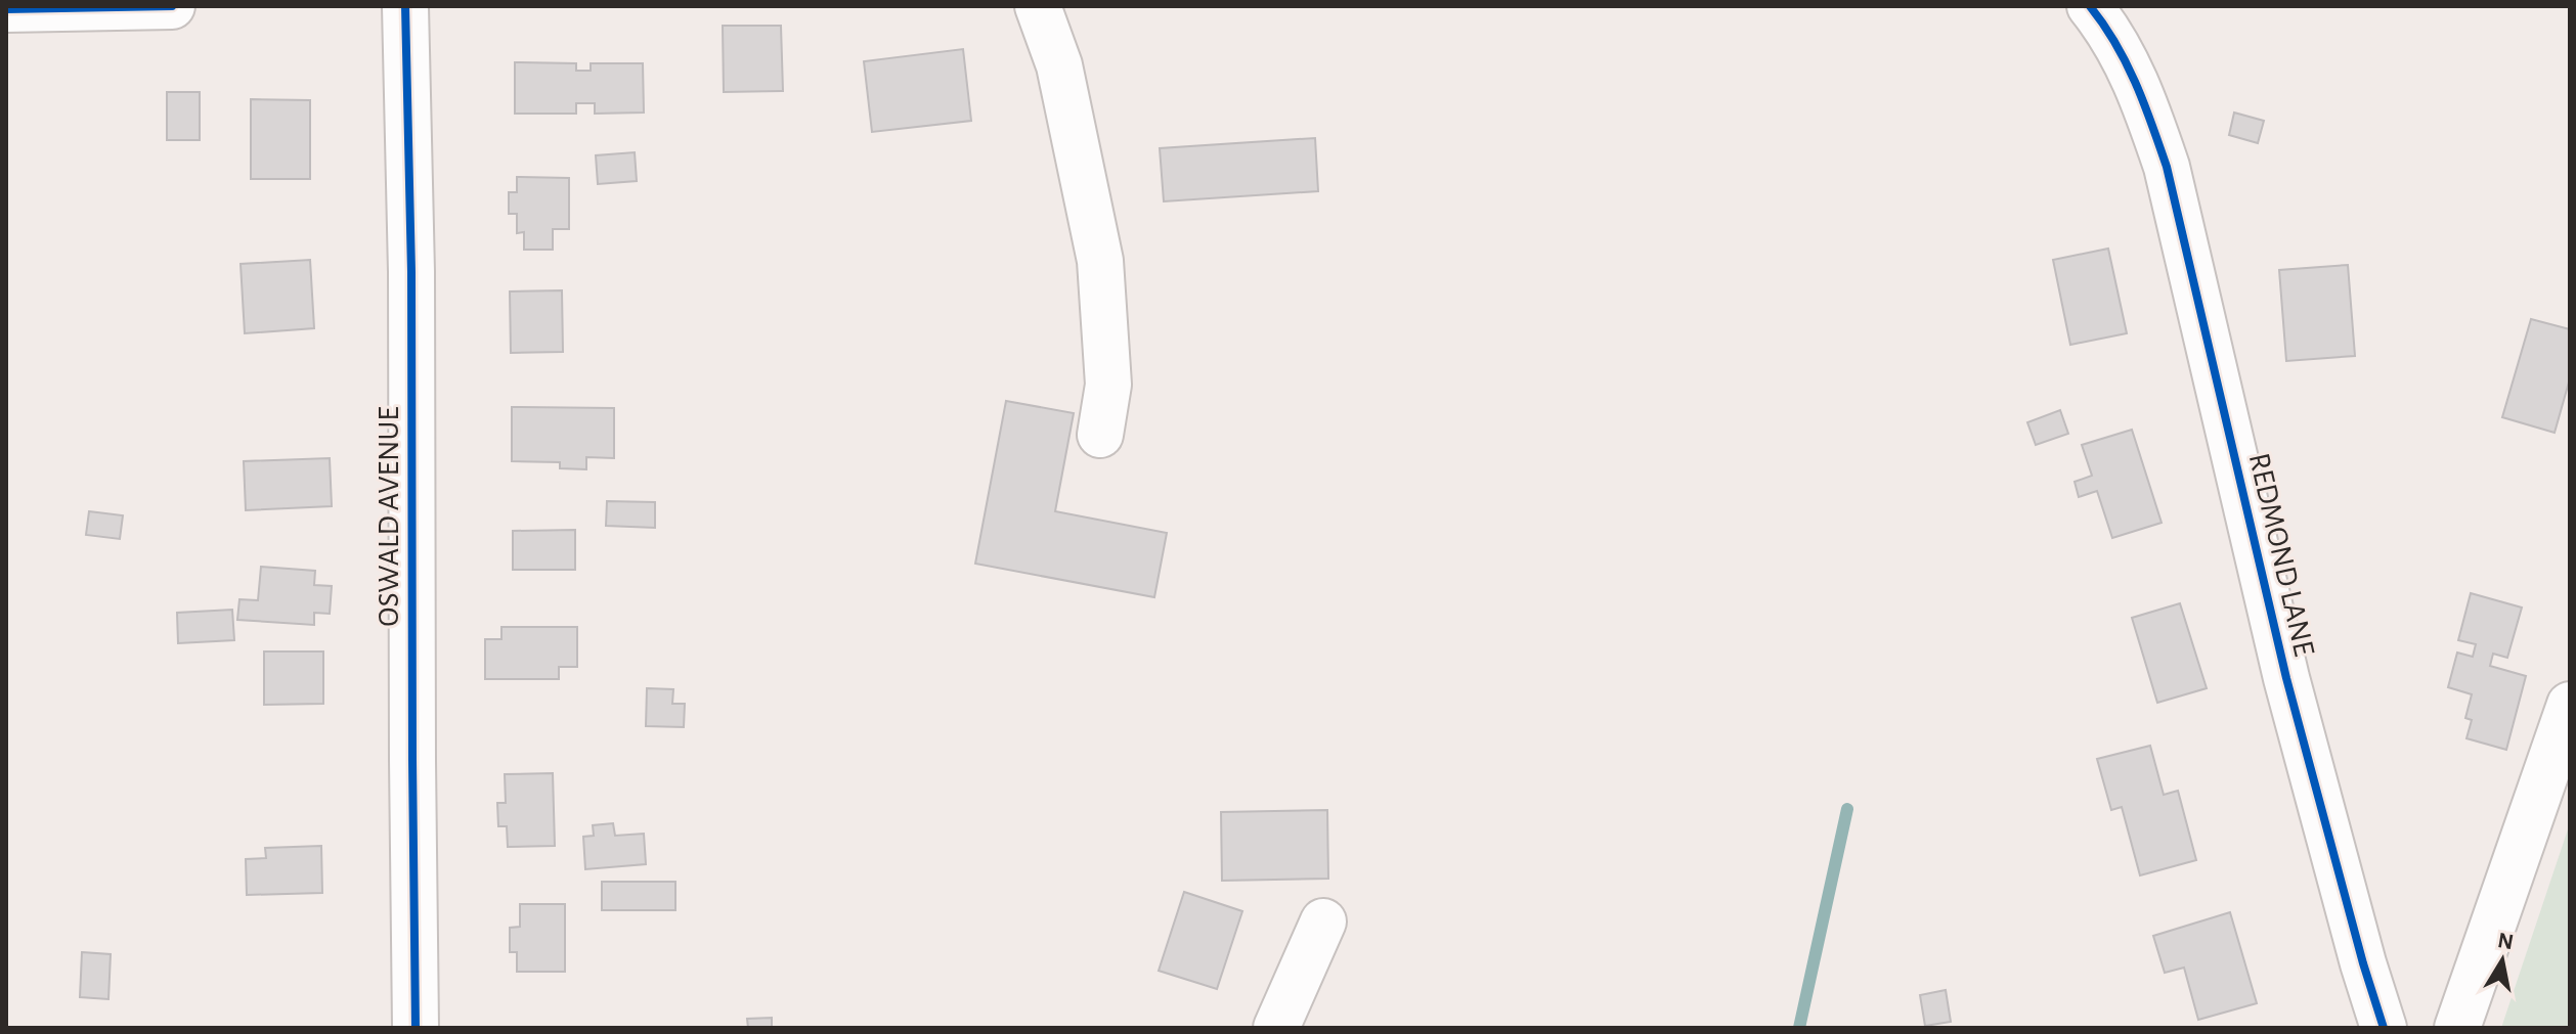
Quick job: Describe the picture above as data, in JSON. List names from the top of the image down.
{
  "streets": {
    "street": ["OSWALD AVENUE", "REDMOND LANE"]
  },
  "north": "top"
}
